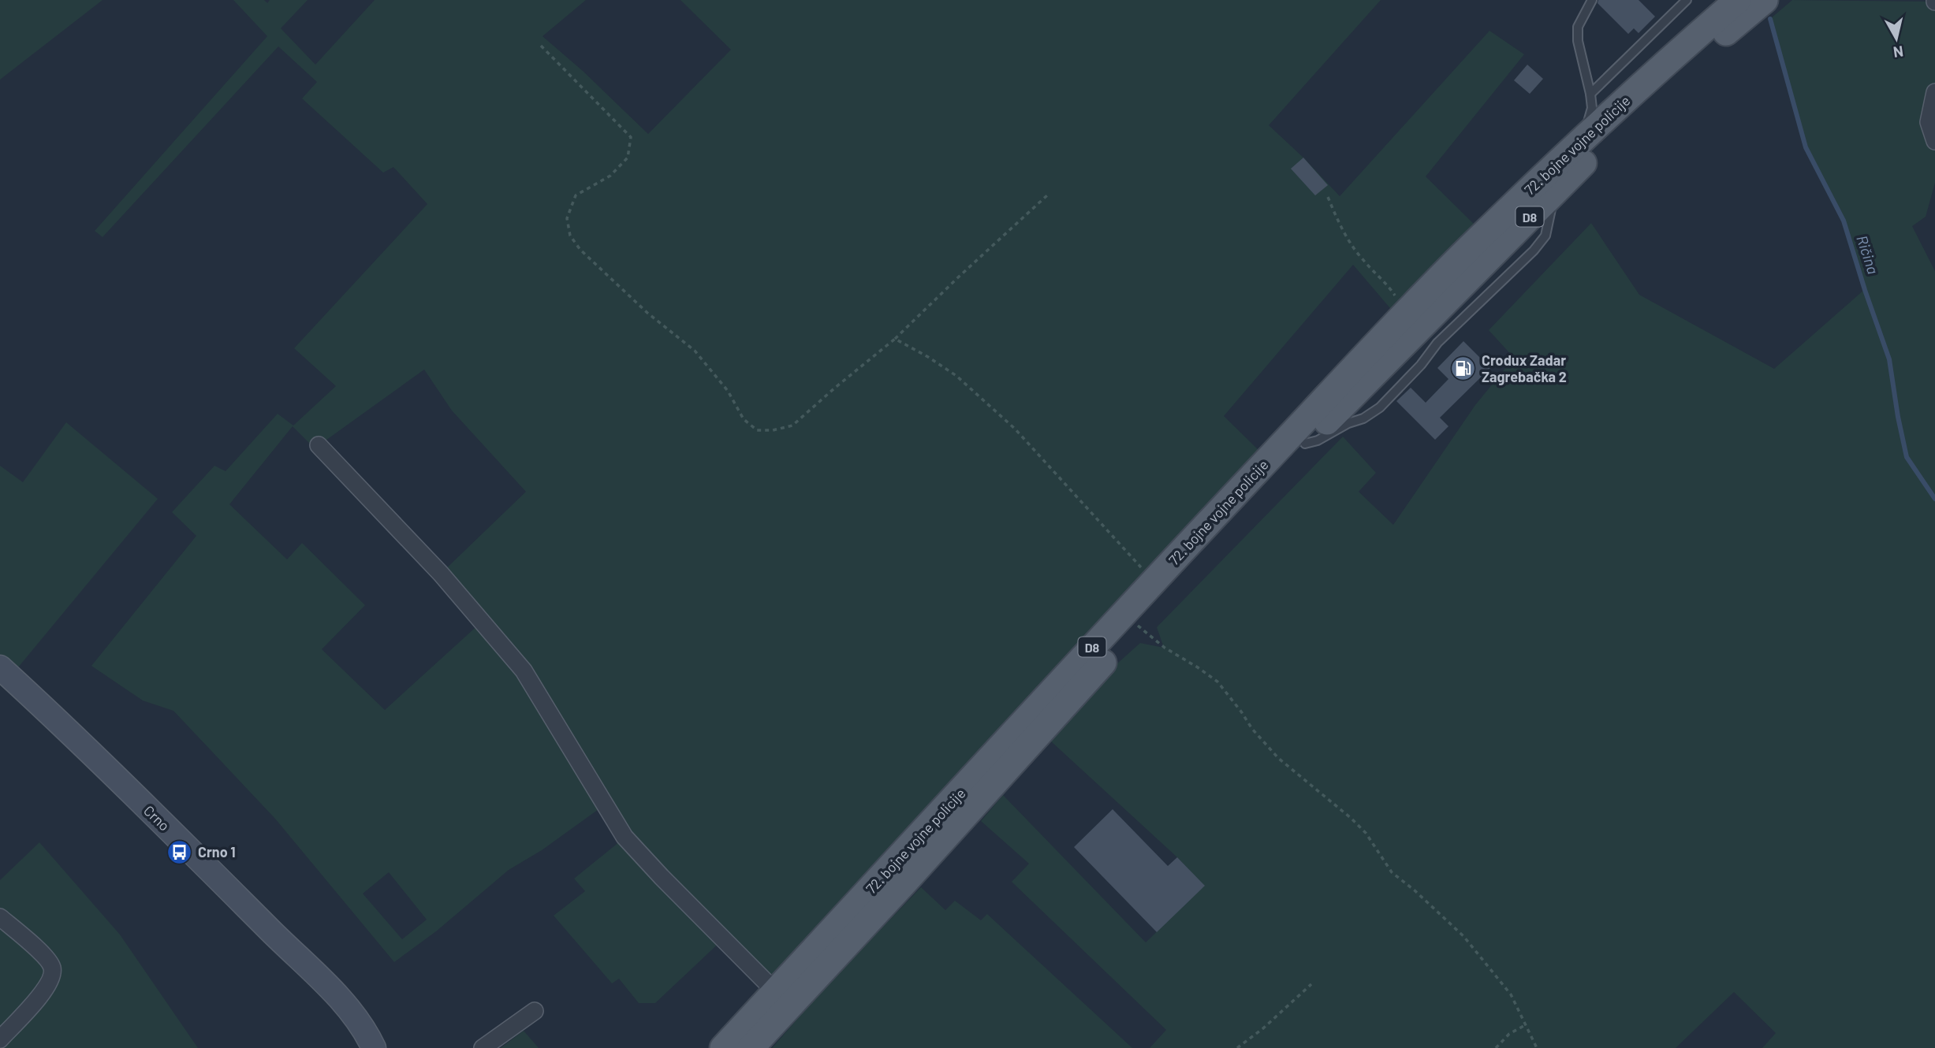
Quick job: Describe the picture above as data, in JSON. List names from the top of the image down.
{
  "streets": {
    "main road": ["72. bojne vojne policije", "D8"],
    "street": ["Crno"]
  },
  "water": ["Ričina"],
  "places": {
    "fuel station": ["Crodux Zadar Zagrebačka 2"],
    "bus stop": ["Crno 1"]
  },
  "north": "bottom"
}
